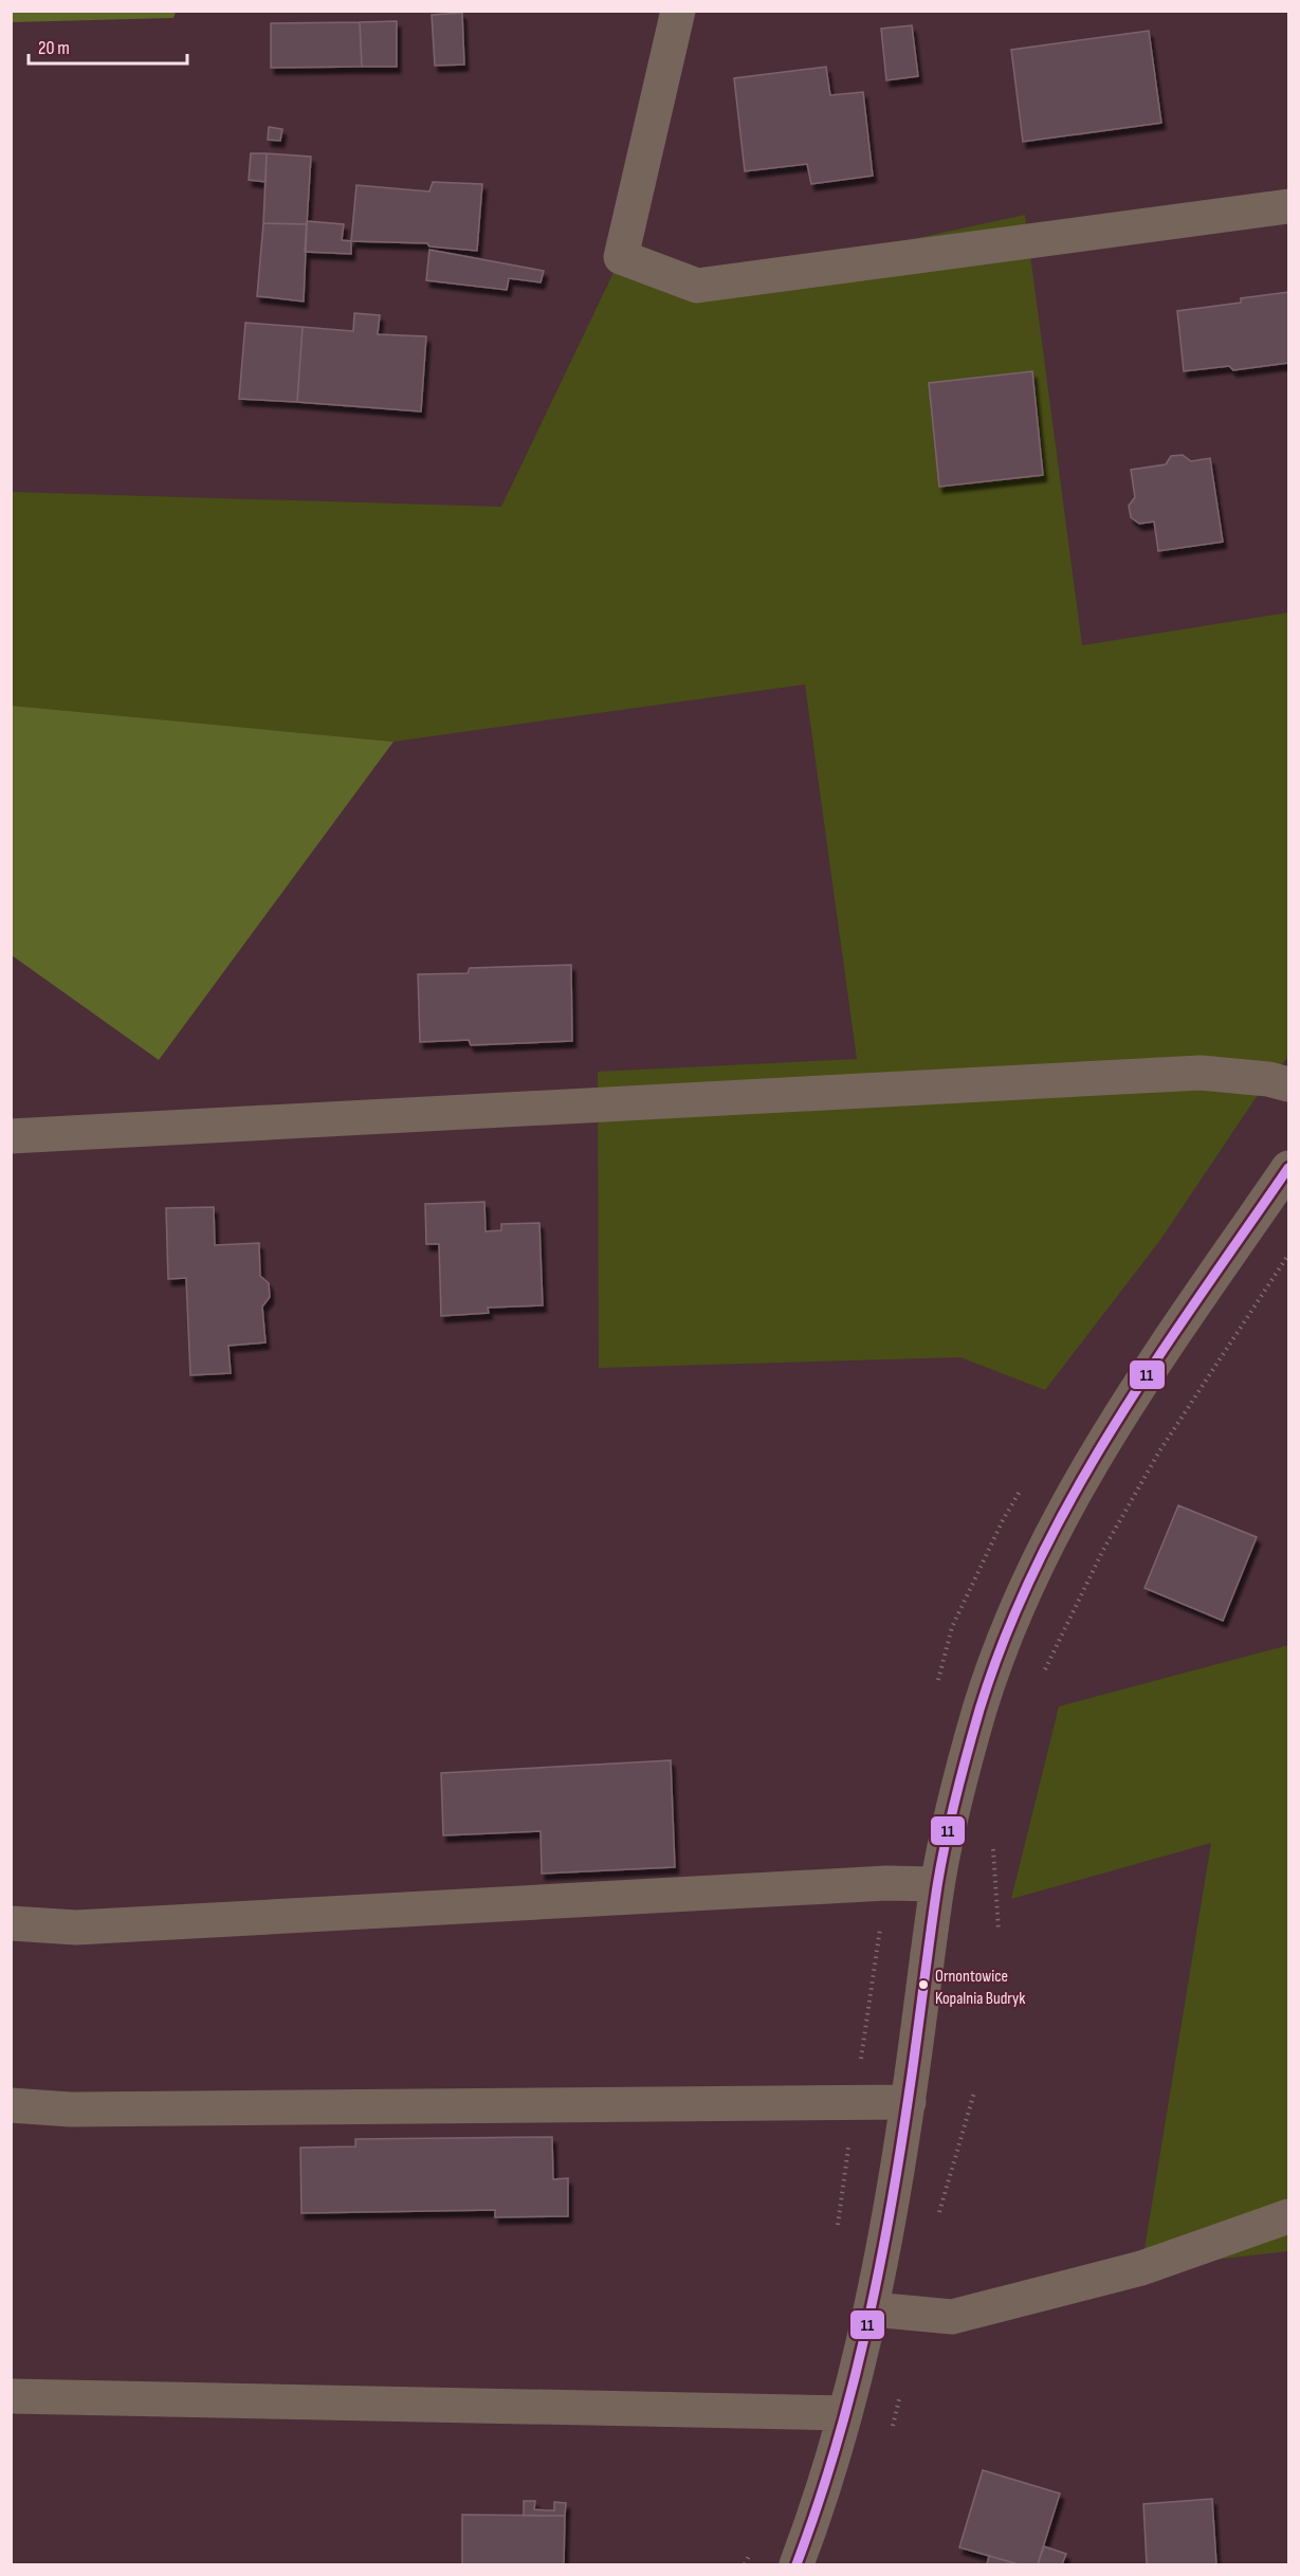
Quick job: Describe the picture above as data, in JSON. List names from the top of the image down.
{
  "places": ["Ornontowice Kopalnia Budryk"],
  "lines": ["transit line 11"],
  "scale_bar": "20 m"
}
